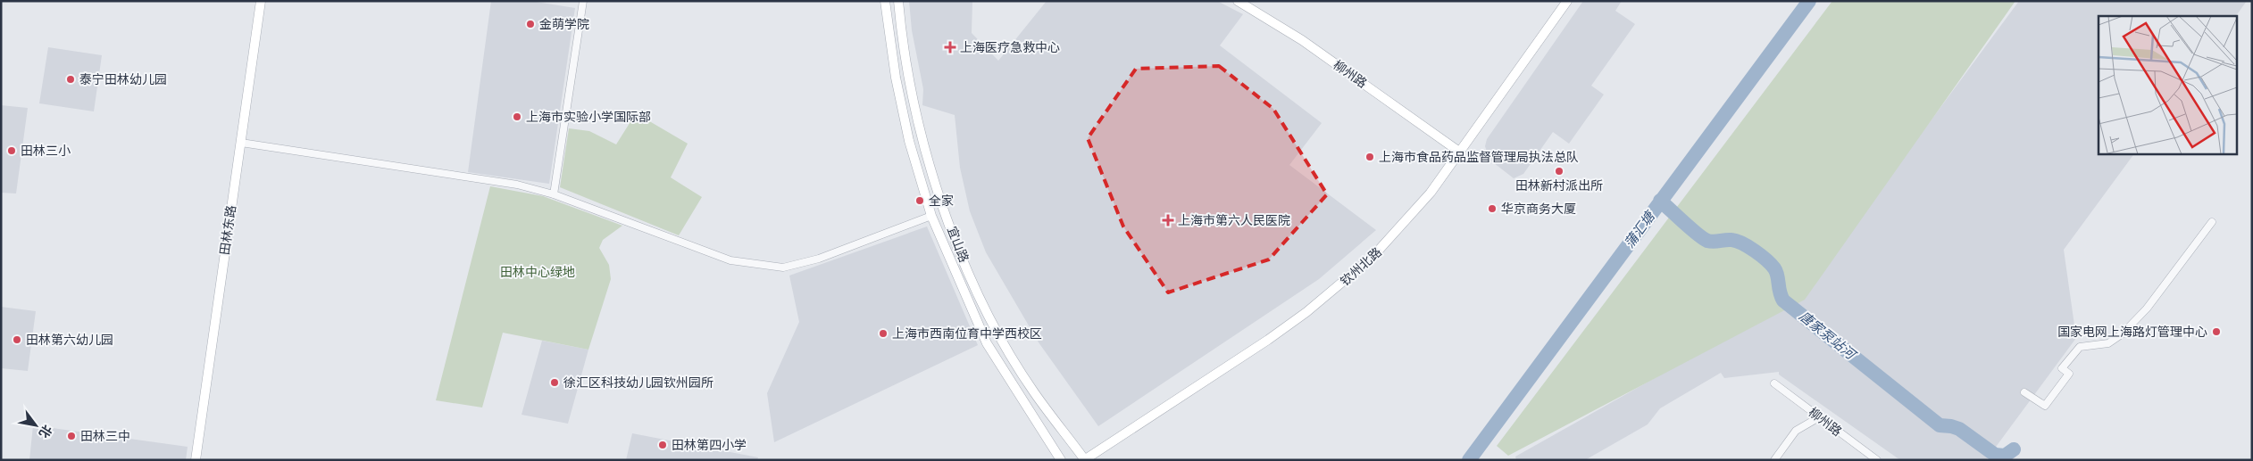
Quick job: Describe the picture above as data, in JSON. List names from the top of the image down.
{
  "streets": {
    "street": [
      "柳州路",
      "田林东路",
      "宜山路",
      "钦州北路"
    ]
  },
  "crossings": [
    ["柳州路", "钦州北路"],
    ["宜山路", "钦州北路"]
  ],
  "water": ["蒲汇塘", "唐家泵站河"],
  "parks": ["田林中心绿地"],
  "places": {
    "other": [
      "金萌学院",
      "泰宁田林幼儿园",
      "上海市实验小学国际部",
      "田林三小",
      "上海市食品药品监督管理局执法总队",
      "田林新村派出所",
      "全家",
      "华京商务大厦",
      "国家电网上海路灯管理中心",
      "上海市西南位育中学西校区",
      "田林第六幼儿园",
      "徐汇区科技幼儿园钦州园所",
      "田林三中",
      "田林第四小学"
    ],
    "health": ["上海医疗急救中心", "上海市第六人民医院"]
  },
  "north": "bottom right"
}
